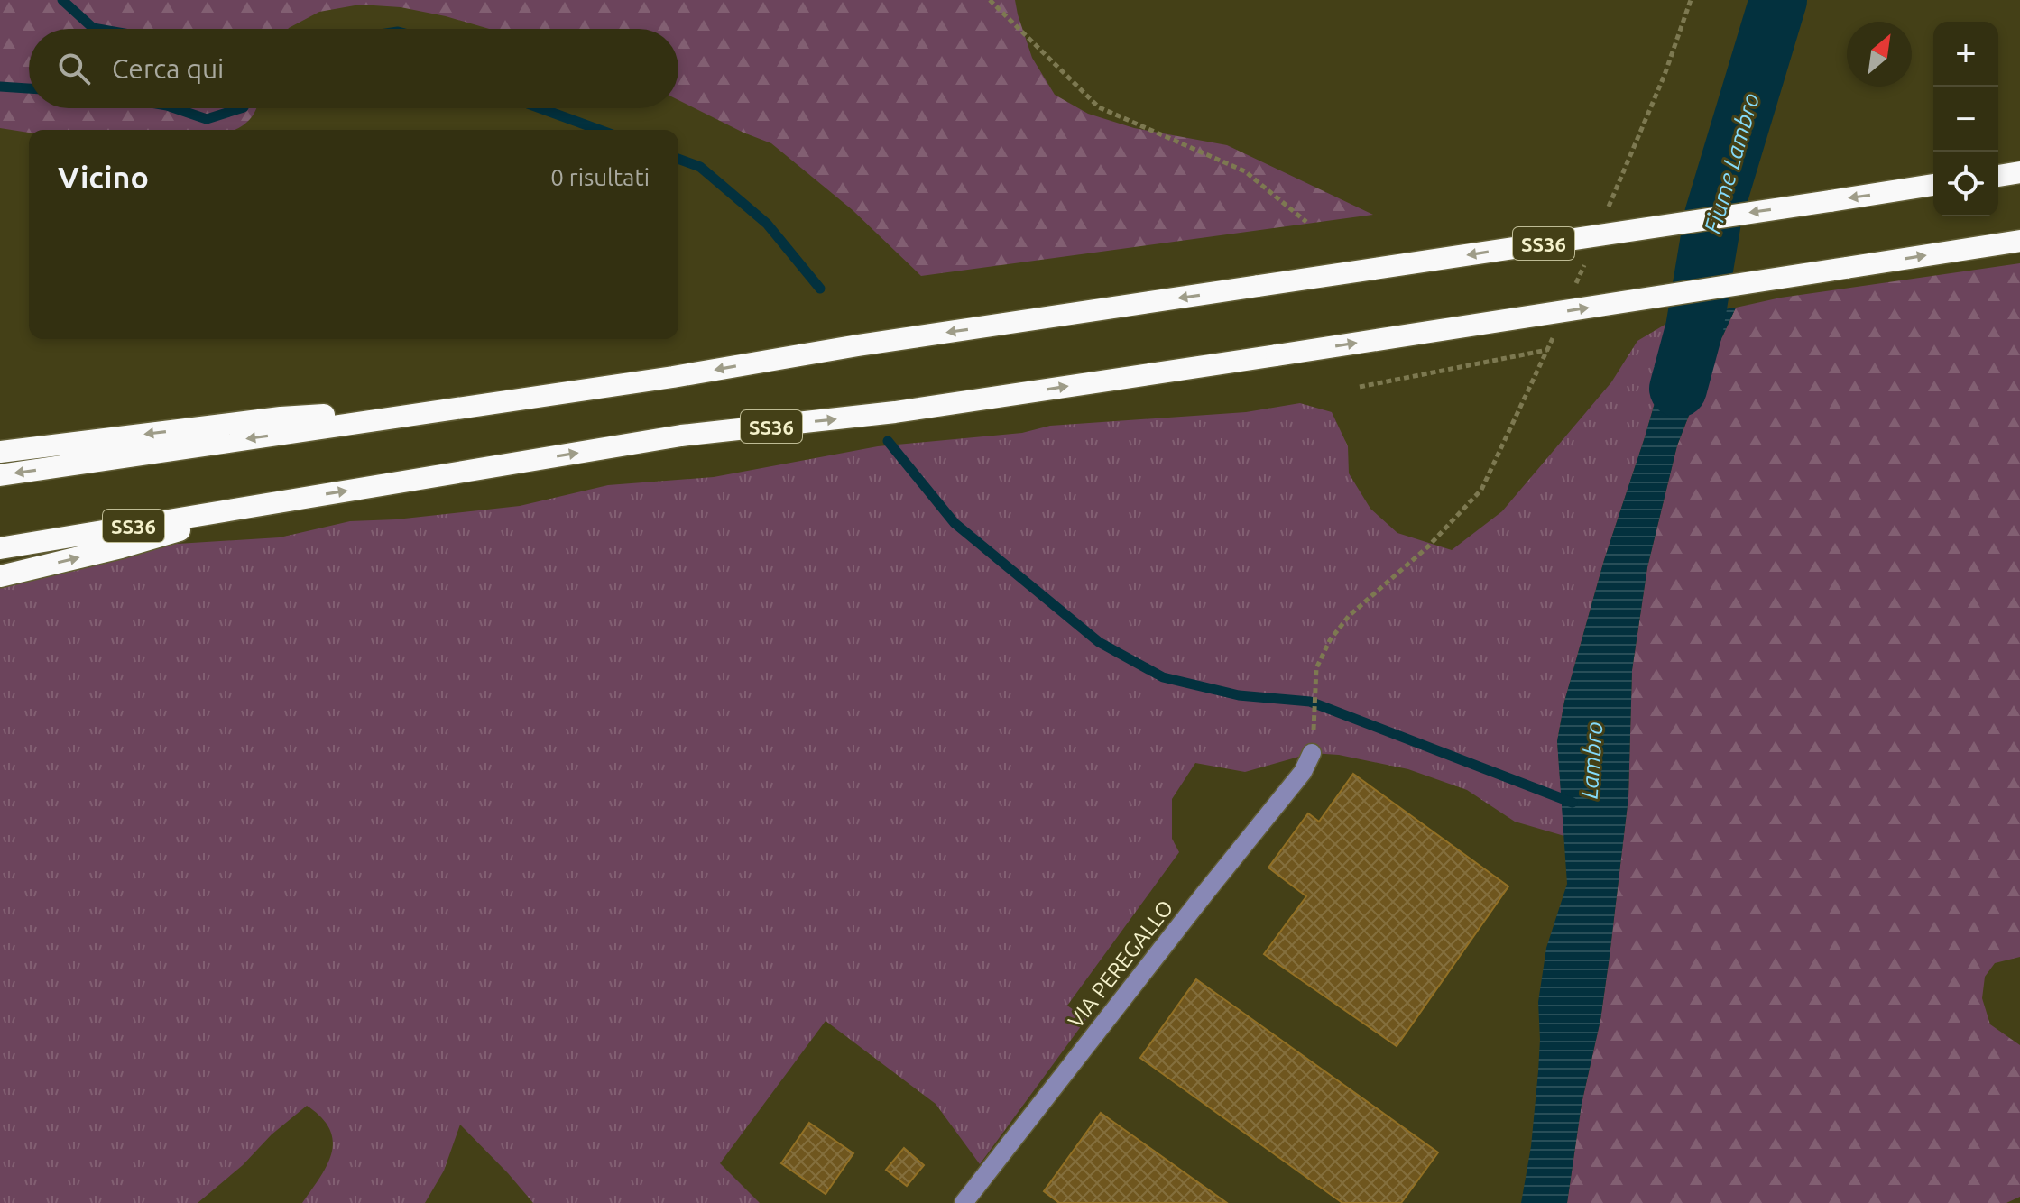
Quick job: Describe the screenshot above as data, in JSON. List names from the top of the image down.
{
  "streets": {
    "highway": ["SS36"],
    "street": ["VIA PEREGALLO"]
  },
  "water": ["Fiume Lambro", "Lambro"],
  "north": "top right",
  "page": {
    "map_buttons": ["+", "−"],
    "search": "Cerca qui",
    "heading": ["Vicino", "0 risultati"]
  }
}
